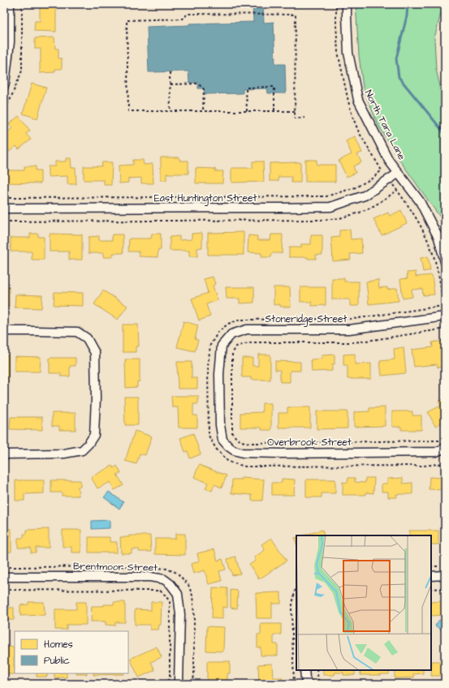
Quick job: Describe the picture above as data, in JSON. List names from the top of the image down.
{
  "streets": {
    "street": [
      "North Tara Lane",
      "East Huntington Street",
      "Stoneridge Street",
      "Overbrook Street",
      "Brentmoor Street"
    ]
  },
  "crossings": [
    ["North Tara Lane", "East Huntington Street"],
    ["Stoneridge Street", "Overbrook Street"]
  ],
  "legend": ["Homes", "Public"]
}
